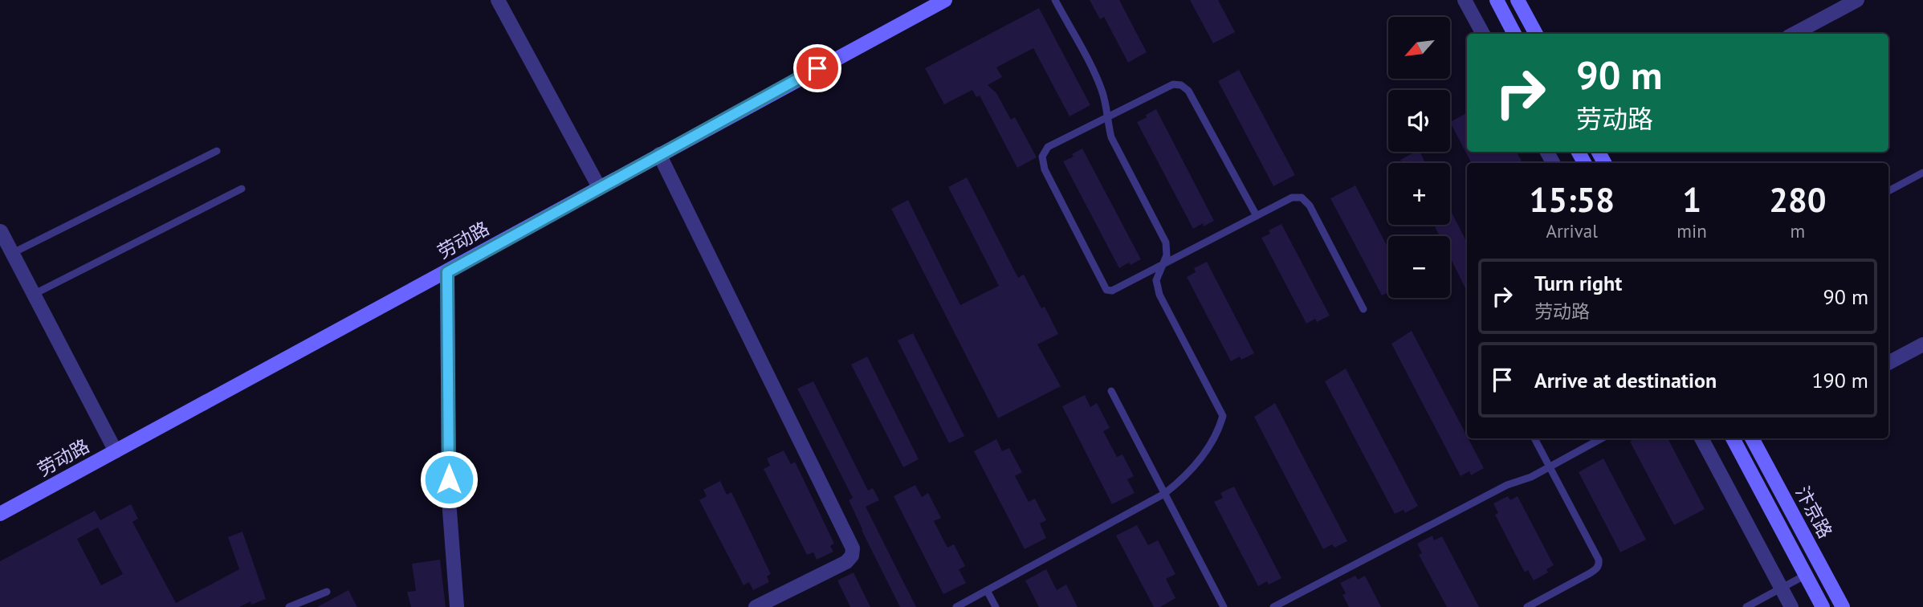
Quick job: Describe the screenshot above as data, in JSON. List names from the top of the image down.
{
  "streets": {
    "street": ["劳动路", "汴京路"]
  },
  "north": "bottom left",
  "page": {
    "map_buttons": ["+", "−"],
    "turn": ["90 m", "劳动路"],
    "eta": [
      "15:58",
      "Arrival",
      "1",
      "min",
      "280",
      "m"
    ],
    "list": [
      {
        "name": "Turn right",
        "note": "劳动路",
        "value": "90 m"
      },
      {
        "name": "Arrive at destination",
        "value": "190 m"
      }
    ]
  }
}
